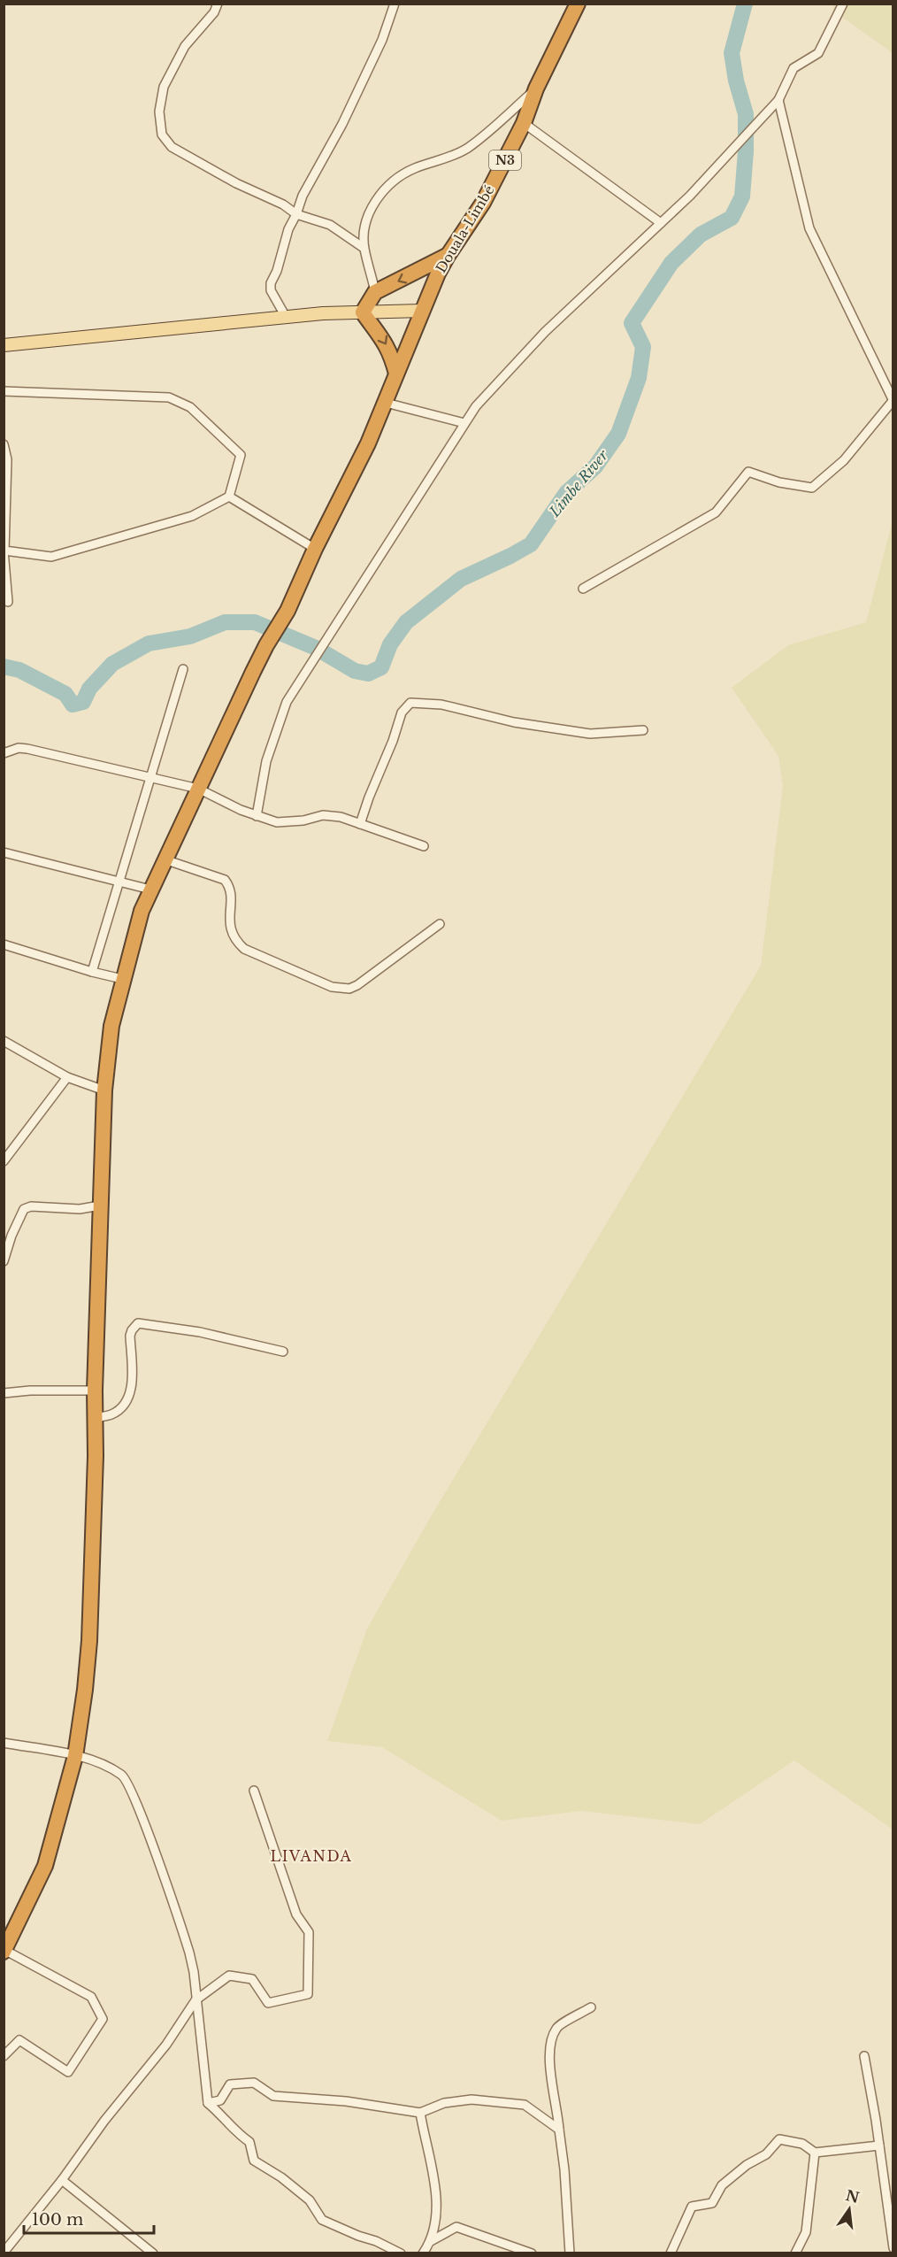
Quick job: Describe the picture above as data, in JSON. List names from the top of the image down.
{
  "streets": {
    "highway": ["N3", "Douala-Limbé"]
  },
  "districts": ["LIVANDA"],
  "water": ["Limbe River"],
  "scale_bar": "100 m",
  "north": "top"
}
